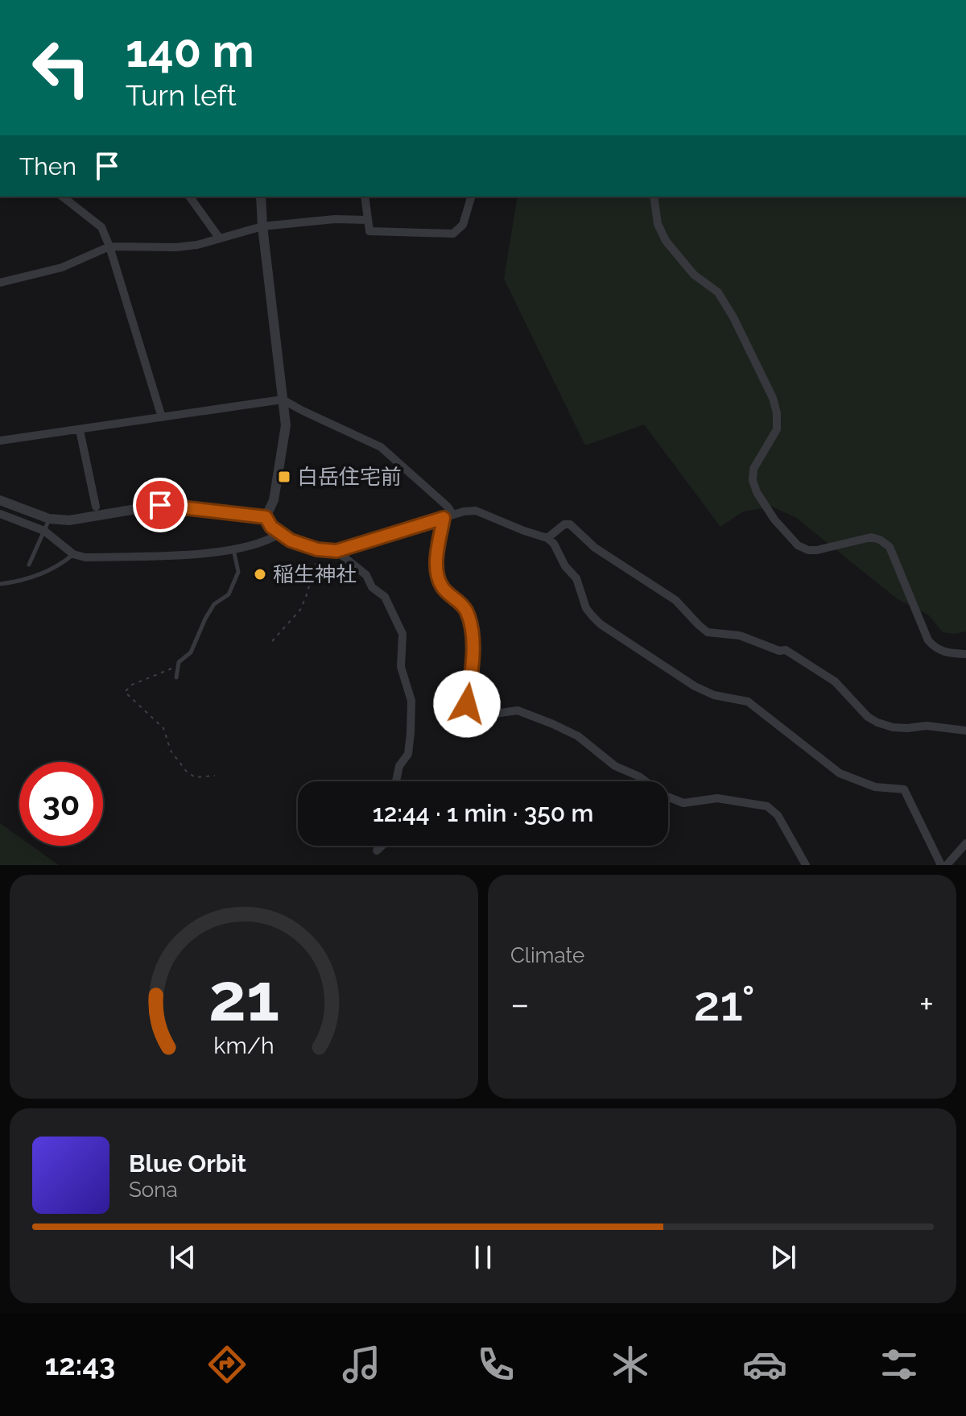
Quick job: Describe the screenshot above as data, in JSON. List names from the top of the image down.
{
  "places": {
    "transit": ["白岳住宅前"],
    "other": ["稲生神社"]
  },
  "page": {
    "turn": ["140 m", "Turn left"],
    "then": "Then",
    "limit": "30",
    "trip": "12:44 · 1 min · 350 m",
    "tile": "Climate",
    "heat": ["−", "21°", "+"],
    "song": ["Blue Orbit", "Sona"],
    "tabs": "12:43",
    "gauge": ["21", "km/h"]
  }
}
